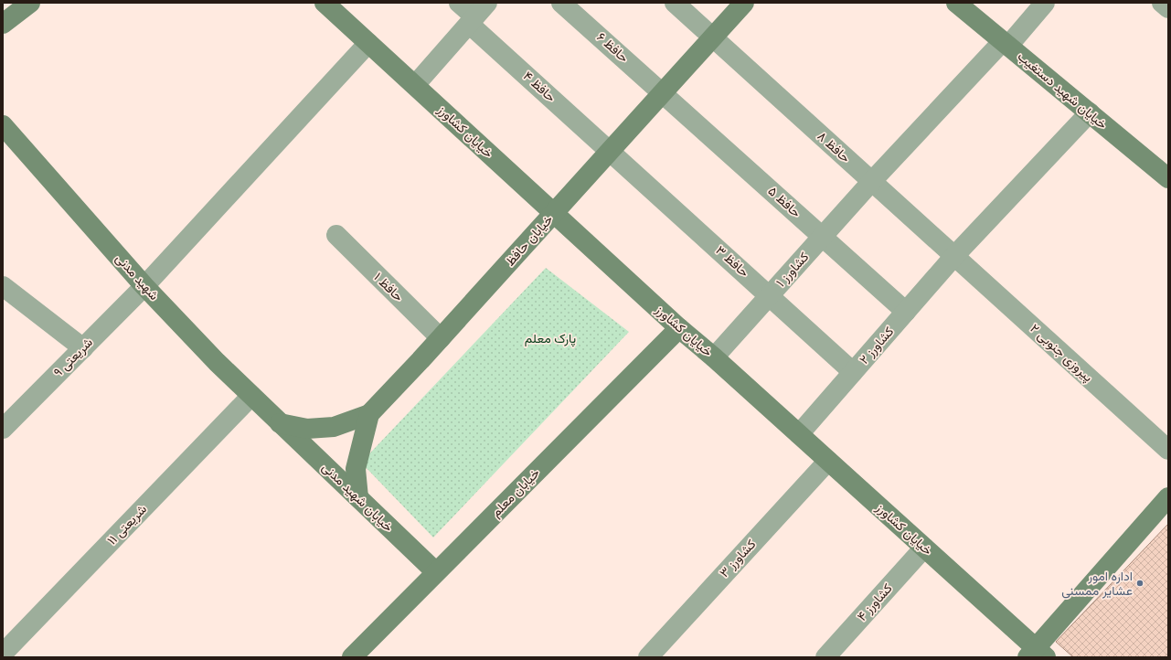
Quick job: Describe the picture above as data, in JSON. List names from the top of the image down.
{
  "streets": {
    "street": [
      "حافظ ۶",
      "حافظ ۴",
      "خیایان شهید دستغیب",
      "خیایان کشاورز",
      "حافظ ۸",
      "حافظ ۵",
      "خیابان حافظ",
      "حافظ ۳",
      "کشاورز ۱",
      "شهید مدنی",
      "حافظ ۱",
      "کشاورز ۲",
      "پیروزی جنوبی ۲",
      "شریعتی ۹",
      "خیابان معلم",
      "خیابان شهید مدنی",
      "شریعتی ۱۱",
      "کشاورز ۳",
      "کشاورز ۴"
    ]
  },
  "crossings": [
    ["حافظ ۶", "حافظ ۵"],
    ["حافظ ۶", "خیابان حافظ"],
    ["حافظ ۴", "خیابان حافظ"],
    ["حافظ ۴", "حافظ ۳"],
    ["خیایان شهید دستغیب", "کشاورز ۱"],
    ["خیایان شهید دستغیب", "کشاورز ۲"],
    ["خیایان کشاورز", "خیابان حافظ"],
    ["خیایان کشاورز", "کشاورز ۱"],
    ["خیایان کشاورز", "کشاورز ۲"],
    ["خیایان کشاورز", "شریعتی ۹"],
    ["خیایان کشاورز", "خیابان معلم"],
    ["خیایان کشاورز", "کشاورز ۳"],
    ["خیایان کشاورز", "کشاورز ۴"],
    ["حافظ ۸", "خیابان حافظ"],
    ["حافظ ۸", "کشاورز ۱"],
    ["حافظ ۸", "کشاورز ۲"],
    ["حافظ ۸", "پیروزی جنوبی ۲"],
    ["حافظ ۵", "خیابان حافظ"],
    ["حافظ ۵", "کشاورز ۱"],
    ["حافظ ۵", "کشاورز ۲"],
    ["خیابان حافظ", "حافظ ۳"],
    ["خیابان حافظ", "حافظ ۱"],
    ["خیابان حافظ", "خیابان شهید مدنی"],
    ["حافظ ۳", "کشاورز ۱"],
    ["حافظ ۳", "کشاورز ۲"],
    ["شهید مدنی", "شریعتی ۹"],
    ["شهید مدنی", "خیابان شهید مدنی"],
    ["شهید مدنی", "شریعتی ۱۱"],
    ["کشاورز ۲", "پیروزی جنوبی ۲"],
    ["خیابان معلم", "خیابان شهید مدنی"]
  ],
  "parks": ["پارک معلم"],
  "places": ["اداره امور عشایر ممسنی"]
}
